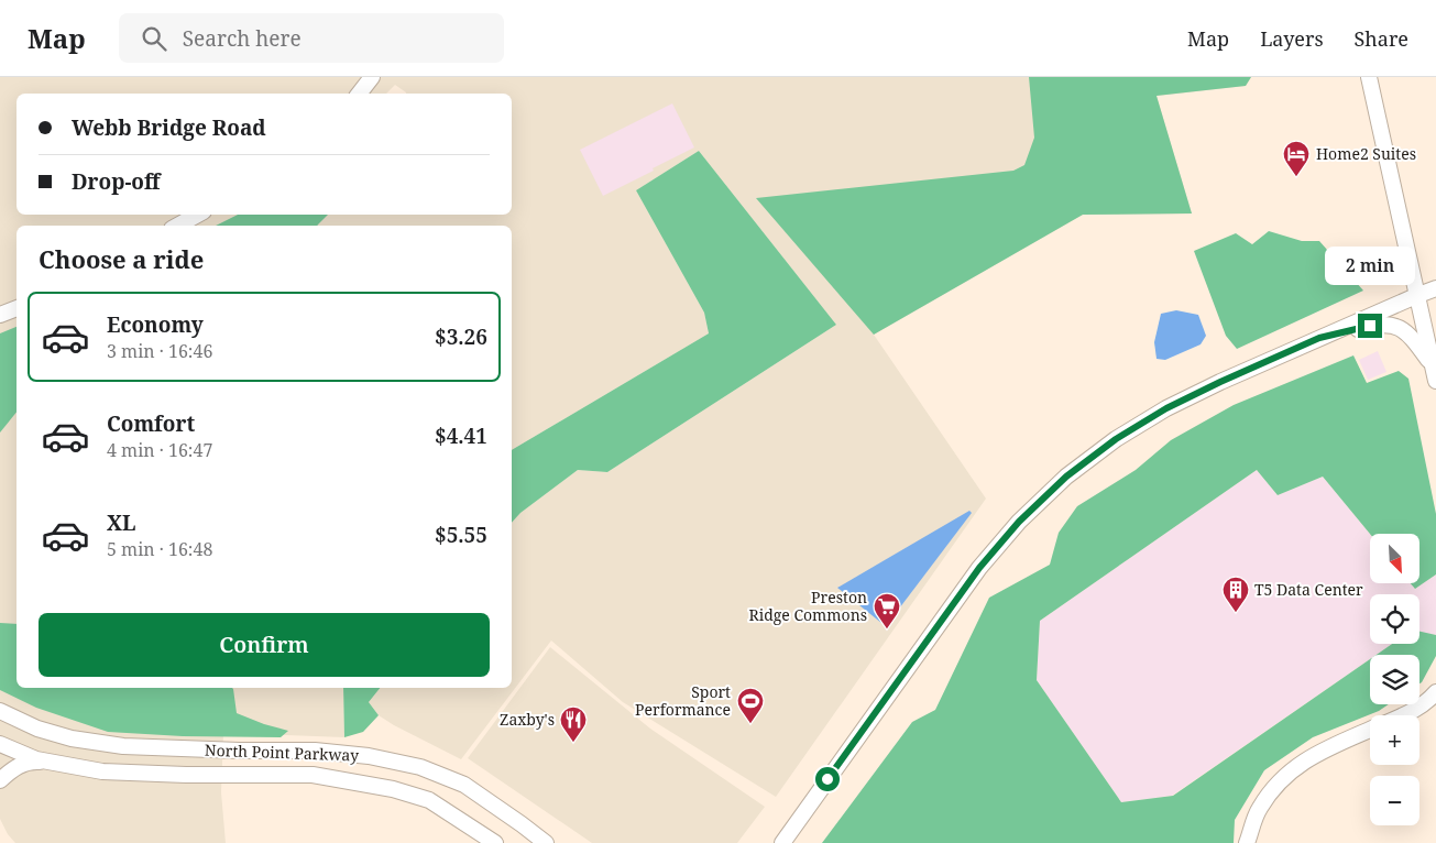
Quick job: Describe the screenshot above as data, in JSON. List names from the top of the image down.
{
  "streets": {
    "street": ["North Point Parkway"]
  },
  "places": {
    "hotel": ["Home2 Suites"],
    "building": ["T5 Data Center"],
    "supermarket": ["Preston Ridge Commons"],
    "sports": ["Sport Performance"],
    "restaurant": ["Zaxby's"]
  },
  "north": "bottom right",
  "page": {
    "header": "Map",
    "search": "Search here",
    "nav": ["Map", "Layers", "Share"],
    "banner": ["Webb Bridge Road", "Drop-off"],
    "heading": "Choose a ride",
    "bubble": "2 min",
    "list": [
      {
        "name": "Economy",
        "note": "3 min · 16:46",
        "value": "$3.26"
      },
      {
        "name": "Comfort",
        "note": "4 min · 16:47",
        "value": "$4.41"
      },
      {
        "name": "XL",
        "note": "5 min · 16:48",
        "value": "$5.55"
      }
    ],
    "map_buttons": ["+", "−"],
    "buttons": "Confirm"
  }
}
